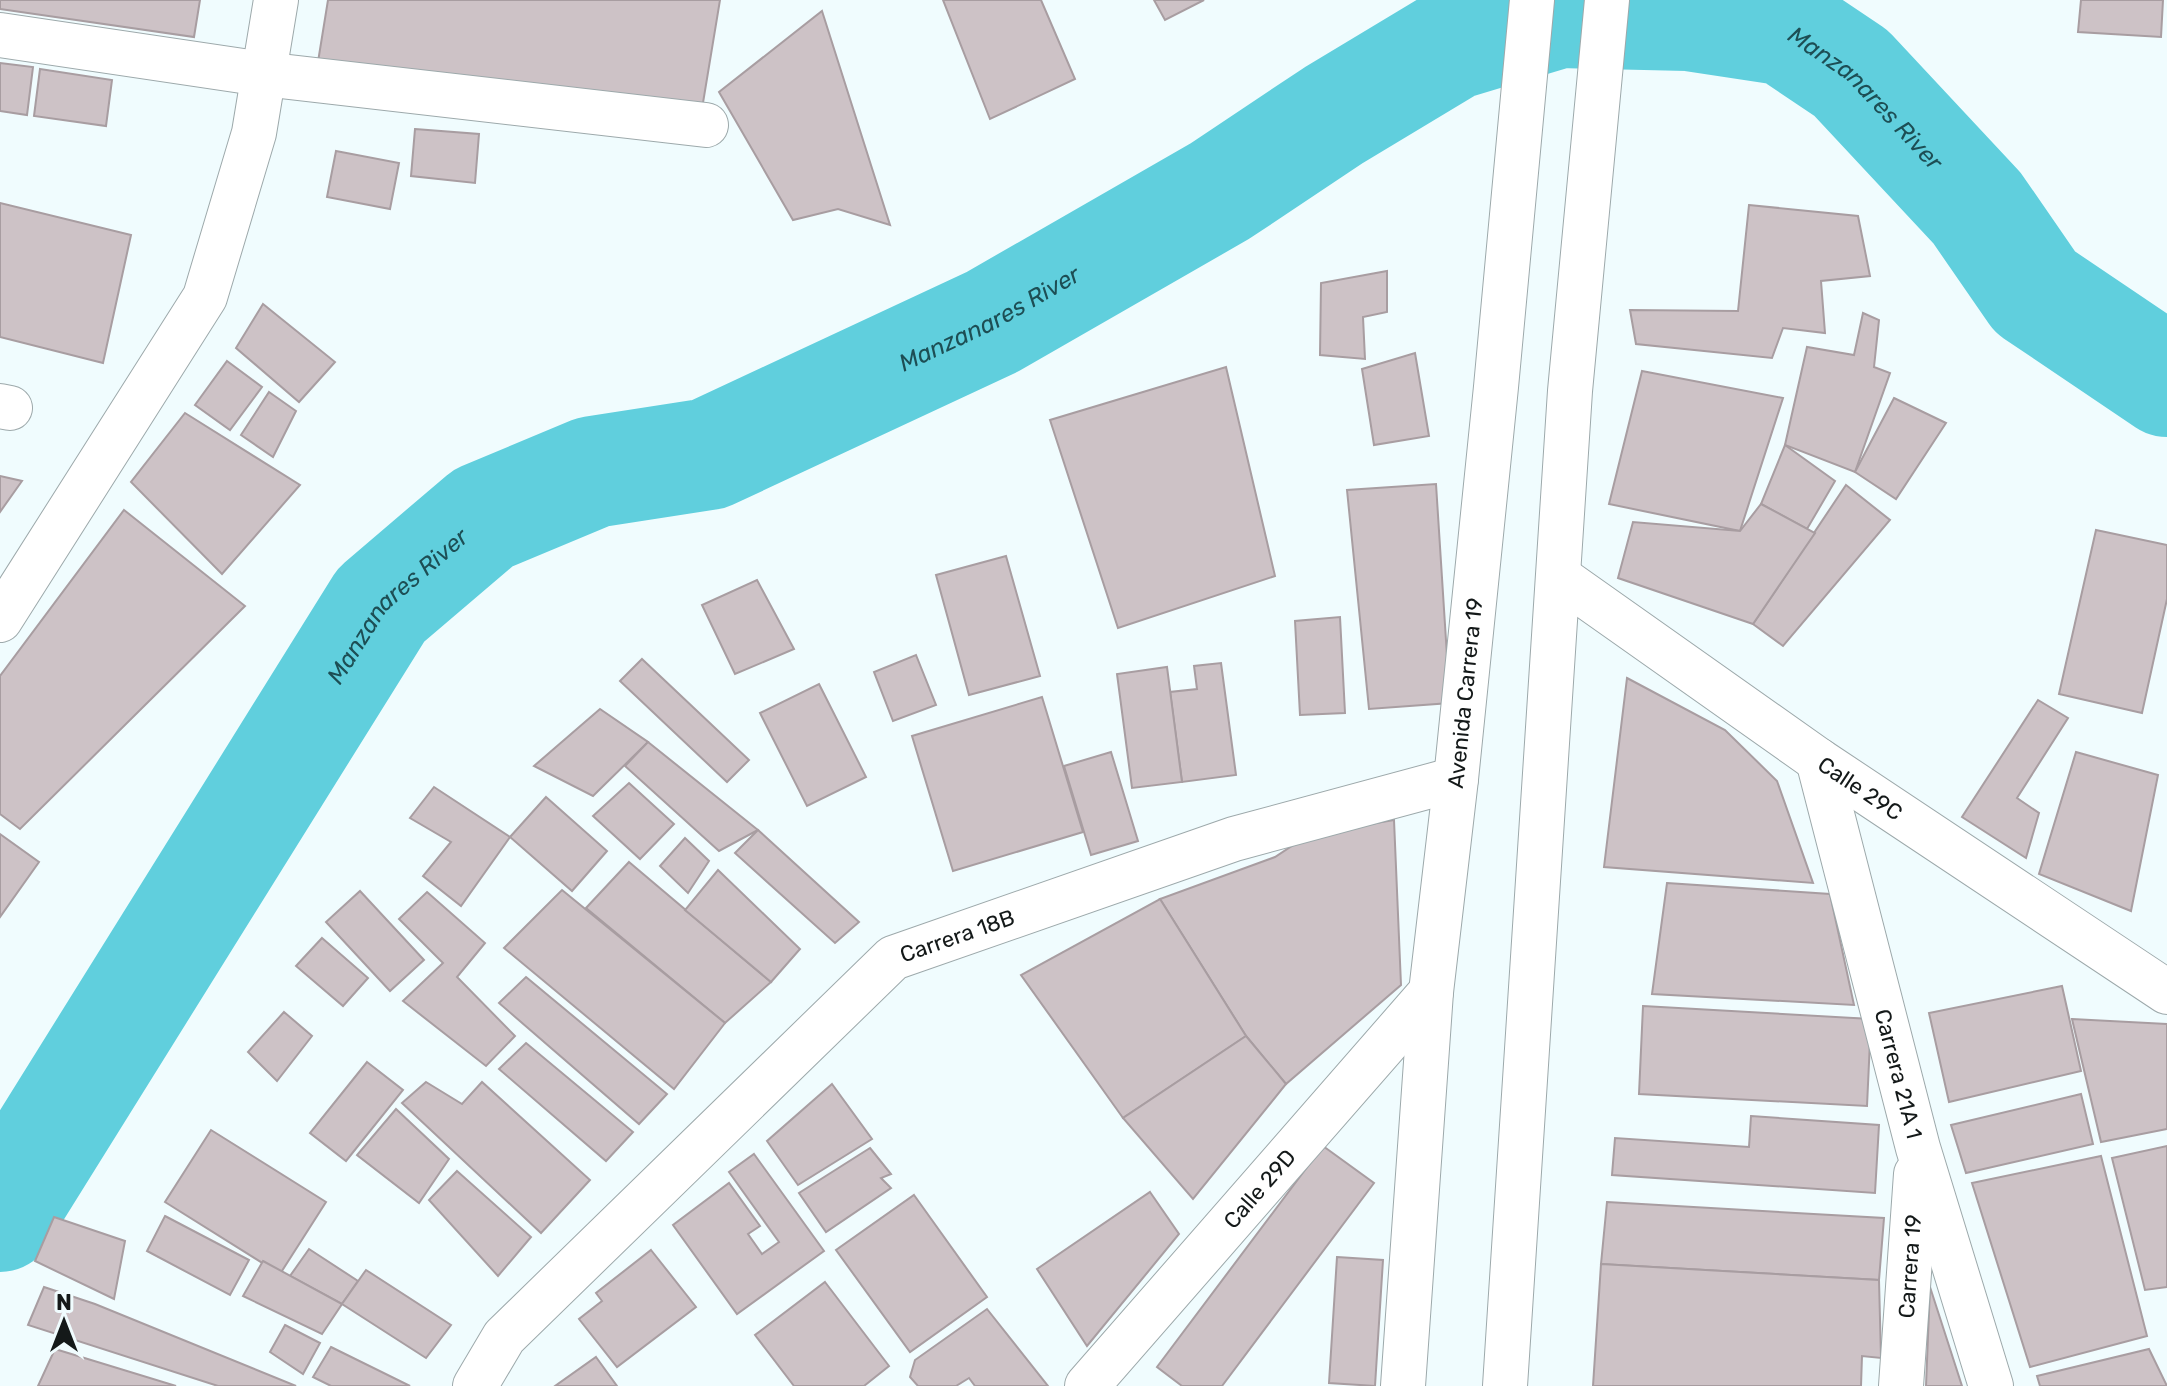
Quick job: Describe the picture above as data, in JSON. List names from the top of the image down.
{
  "streets": {
    "street": [
      "Avenida Carrera 19",
      "Calle 29C",
      "Carrera 18B",
      "Carrera 21A 1",
      "Calle 29D",
      "Carrera 19"
    ]
  },
  "crossings": [
    ["Avenida Carrera 19", "Carrera 18B"],
    ["Avenida Carrera 19", "Calle 29D"],
    ["Calle 29C", "Carrera 21A 1"],
    ["Carrera 21A 1", "Carrera 19"]
  ],
  "water": ["Manzanares River"],
  "north": "top"
}
